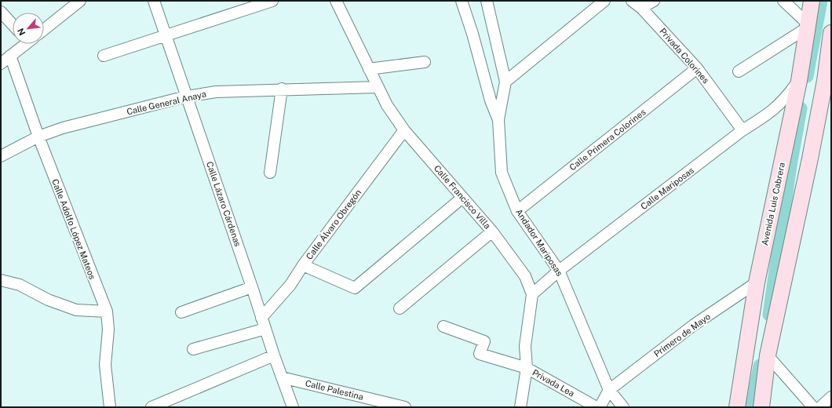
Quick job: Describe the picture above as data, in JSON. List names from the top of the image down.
{
  "streets": {
    "street": [
      "Privada Colorines",
      "Calle General Anaya",
      "Calle Primera Colorines",
      "Calle Mariposas",
      "Calle Francisco Villa",
      "Calle Lázaro Cárdenas",
      "Avenida Luis Cabrera",
      "Calle Álvaro Obregón",
      "Calle Adolfo López Mateos",
      "Andador Mariposas",
      "Primero de Mayo",
      "Privada Lea",
      "Calle Palestina"
    ]
  },
  "crossings": [
    ["Privada Colorines", "Calle Primera Colorines"],
    ["Privada Colorines", "Calle Mariposas"],
    ["Calle General Anaya", "Calle Francisco Villa"],
    ["Calle General Anaya", "Calle Lázaro Cárdenas"],
    ["Calle General Anaya", "Calle Adolfo López Mateos"],
    ["Calle Primera Colorines", "Andador Mariposas"],
    ["Calle Mariposas", "Calle Francisco Villa"],
    ["Calle Mariposas", "Avenida Luis Cabrera"],
    ["Calle Mariposas", "Andador Mariposas"],
    ["Calle Francisco Villa", "Calle Álvaro Obregón"],
    ["Calle Francisco Villa", "Privada Lea"],
    ["Calle Lázaro Cárdenas", "Calle Álvaro Obregón"],
    ["Calle Lázaro Cárdenas", "Calle Palestina"],
    ["Avenida Luis Cabrera", "Primero de Mayo"],
    ["Andador Mariposas", "Primero de Mayo"]
  ],
  "north": "bottom left"
}
